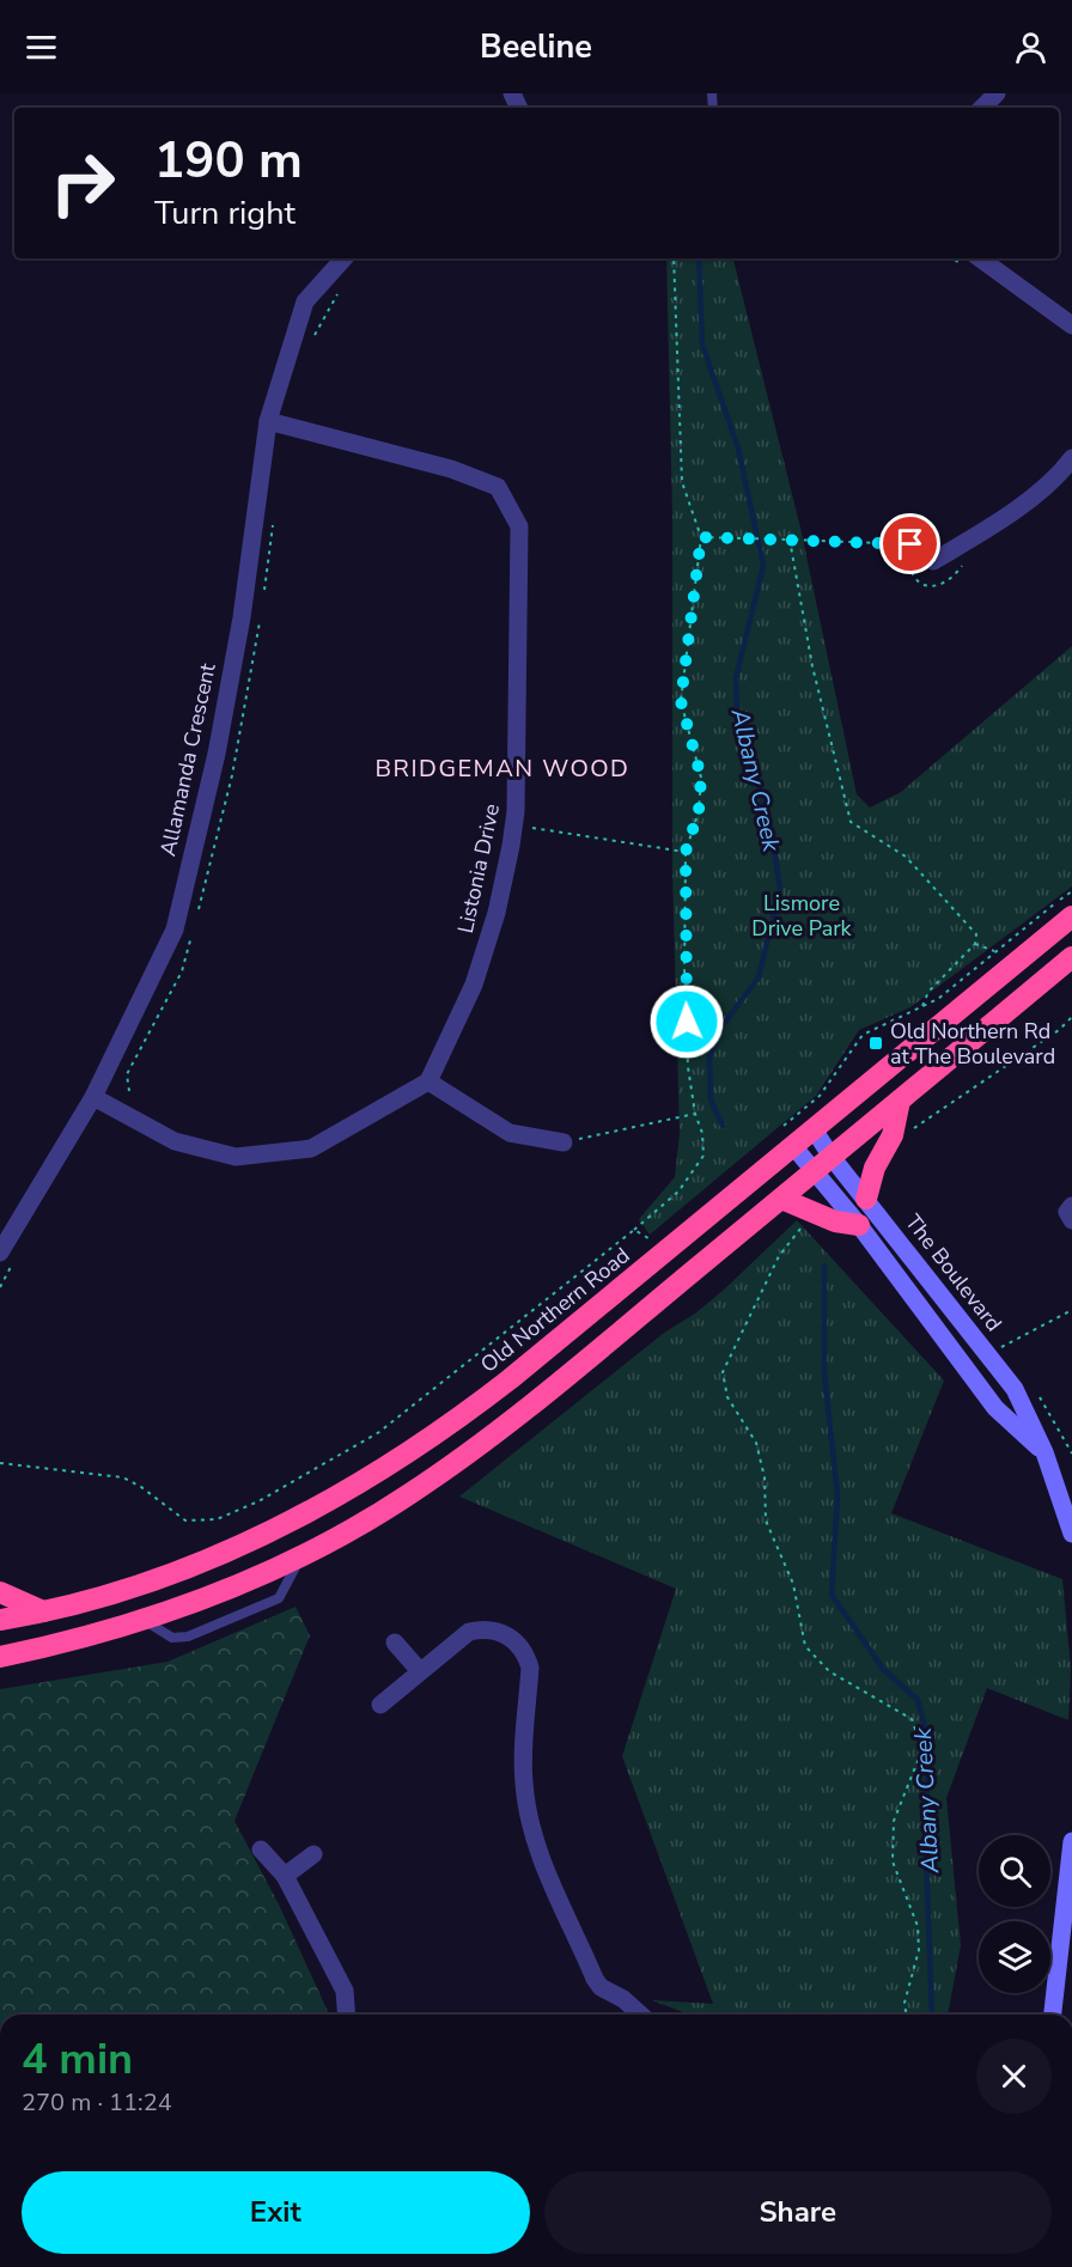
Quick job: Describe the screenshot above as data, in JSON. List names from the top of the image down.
{
  "streets": {
    "highway": ["Old Northern Road"],
    "street": ["Allamanda Crescent", "Listonia Drive", "The Boulevard"]
  },
  "crossings": [
    ["Allamanda Crescent", "Listonia Drive"],
    ["The Boulevard", "Old Northern Road"]
  ],
  "districts": ["BRIDGEMAN WOOD"],
  "water": ["Albany Creek"],
  "parks": ["Lismore Drive Park"],
  "places": {
    "transit": ["Old Northern Rd at The Boulevard"]
  },
  "page": {
    "header": "Beeline",
    "turn": ["190 m", "Turn right"],
    "heading": ["4 min", "270 m · 11:24"],
    "buttons": ["Exit", "Share"]
  }
}
